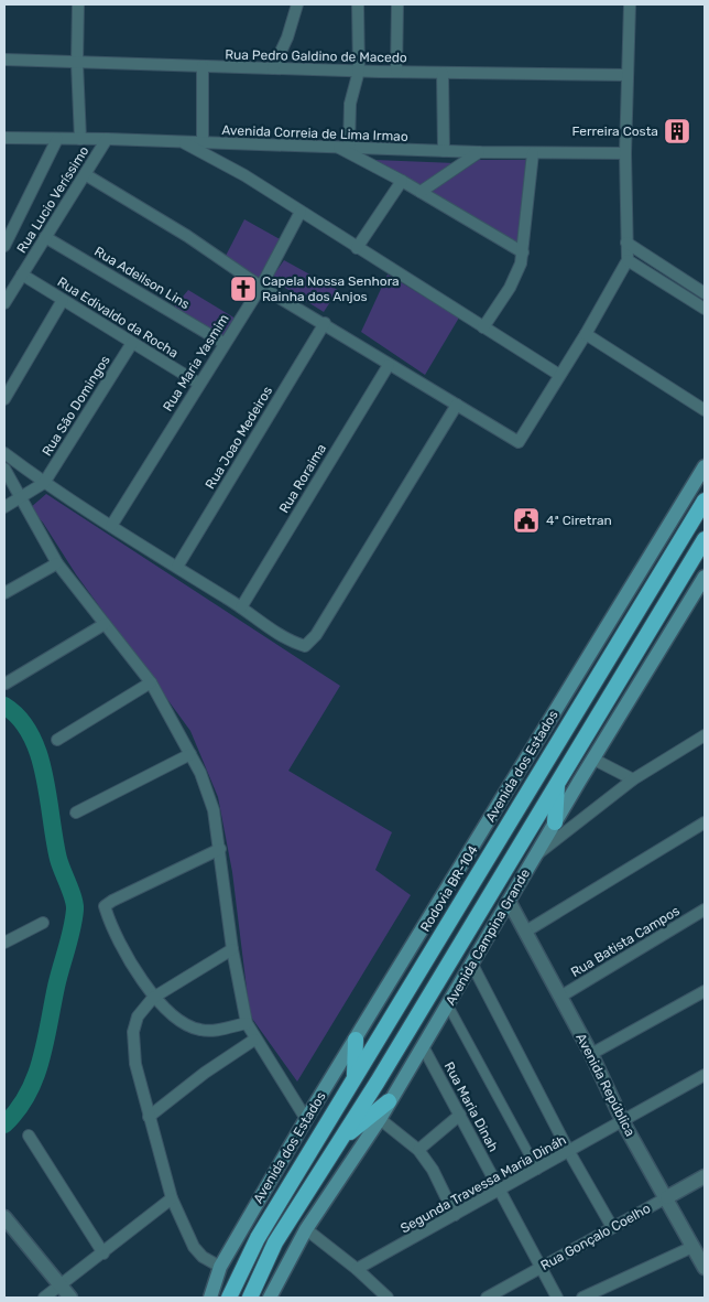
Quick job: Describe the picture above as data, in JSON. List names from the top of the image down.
{
  "streets": {
    "highway": ["Rodovia BR-104"],
    "main road": ["Avenida dos Estados", "Avenida Campina Grande"],
    "street": [
      "Rua Pedro Galdino de Macedo",
      "Avenida Correia de Lima Irmao",
      "Rua Lucio Veríssimo",
      "Rua Adeilson Lins",
      "Rua Edivaldo da Rocha",
      "Rua Maria Yasmim",
      "Rua São Domingos",
      "Rua Joao Medeiros",
      "Rua Roraima",
      "Rua Batista Campos",
      "Avenida República",
      "Rua Maria Dinah",
      "Segunda Travessa Maria Dináh",
      "Rua Gonçalo Coelho"
    ]
  },
  "crossings": [
    ["Avenida Correia de Lima Irmao", "Rua Lucio Veríssimo"],
    ["Rua Lucio Veríssimo", "Rua Adeilson Lins"],
    ["Rua Lucio Veríssimo", "Rua Edivaldo da Rocha"],
    ["Rua Adeilson Lins", "Rua Maria Yasmim"],
    ["Rua Edivaldo da Rocha", "Rua Maria Yasmim"],
    ["Rua Edivaldo da Rocha", "Rua São Domingos"],
    ["Avenida Campina Grande", "Avenida República"],
    ["Avenida Campina Grande", "Rua Maria Dinah"],
    ["Rua Batista Campos", "Avenida República"],
    ["Avenida República", "Segunda Travessa Maria Dináh"],
    ["Avenida República", "Rua Gonçalo Coelho"],
    ["Rua Maria Dinah", "Segunda Travessa Maria Dináh"],
    ["Rua Maria Dinah", "Rua Gonçalo Coelho"]
  ],
  "places": {
    "building": ["Ferreira Costa"],
    "church": ["Capela Nossa Senhora Rainha dos Anjos"],
    "public building": ["4ª Ciretran"]
  }
}
